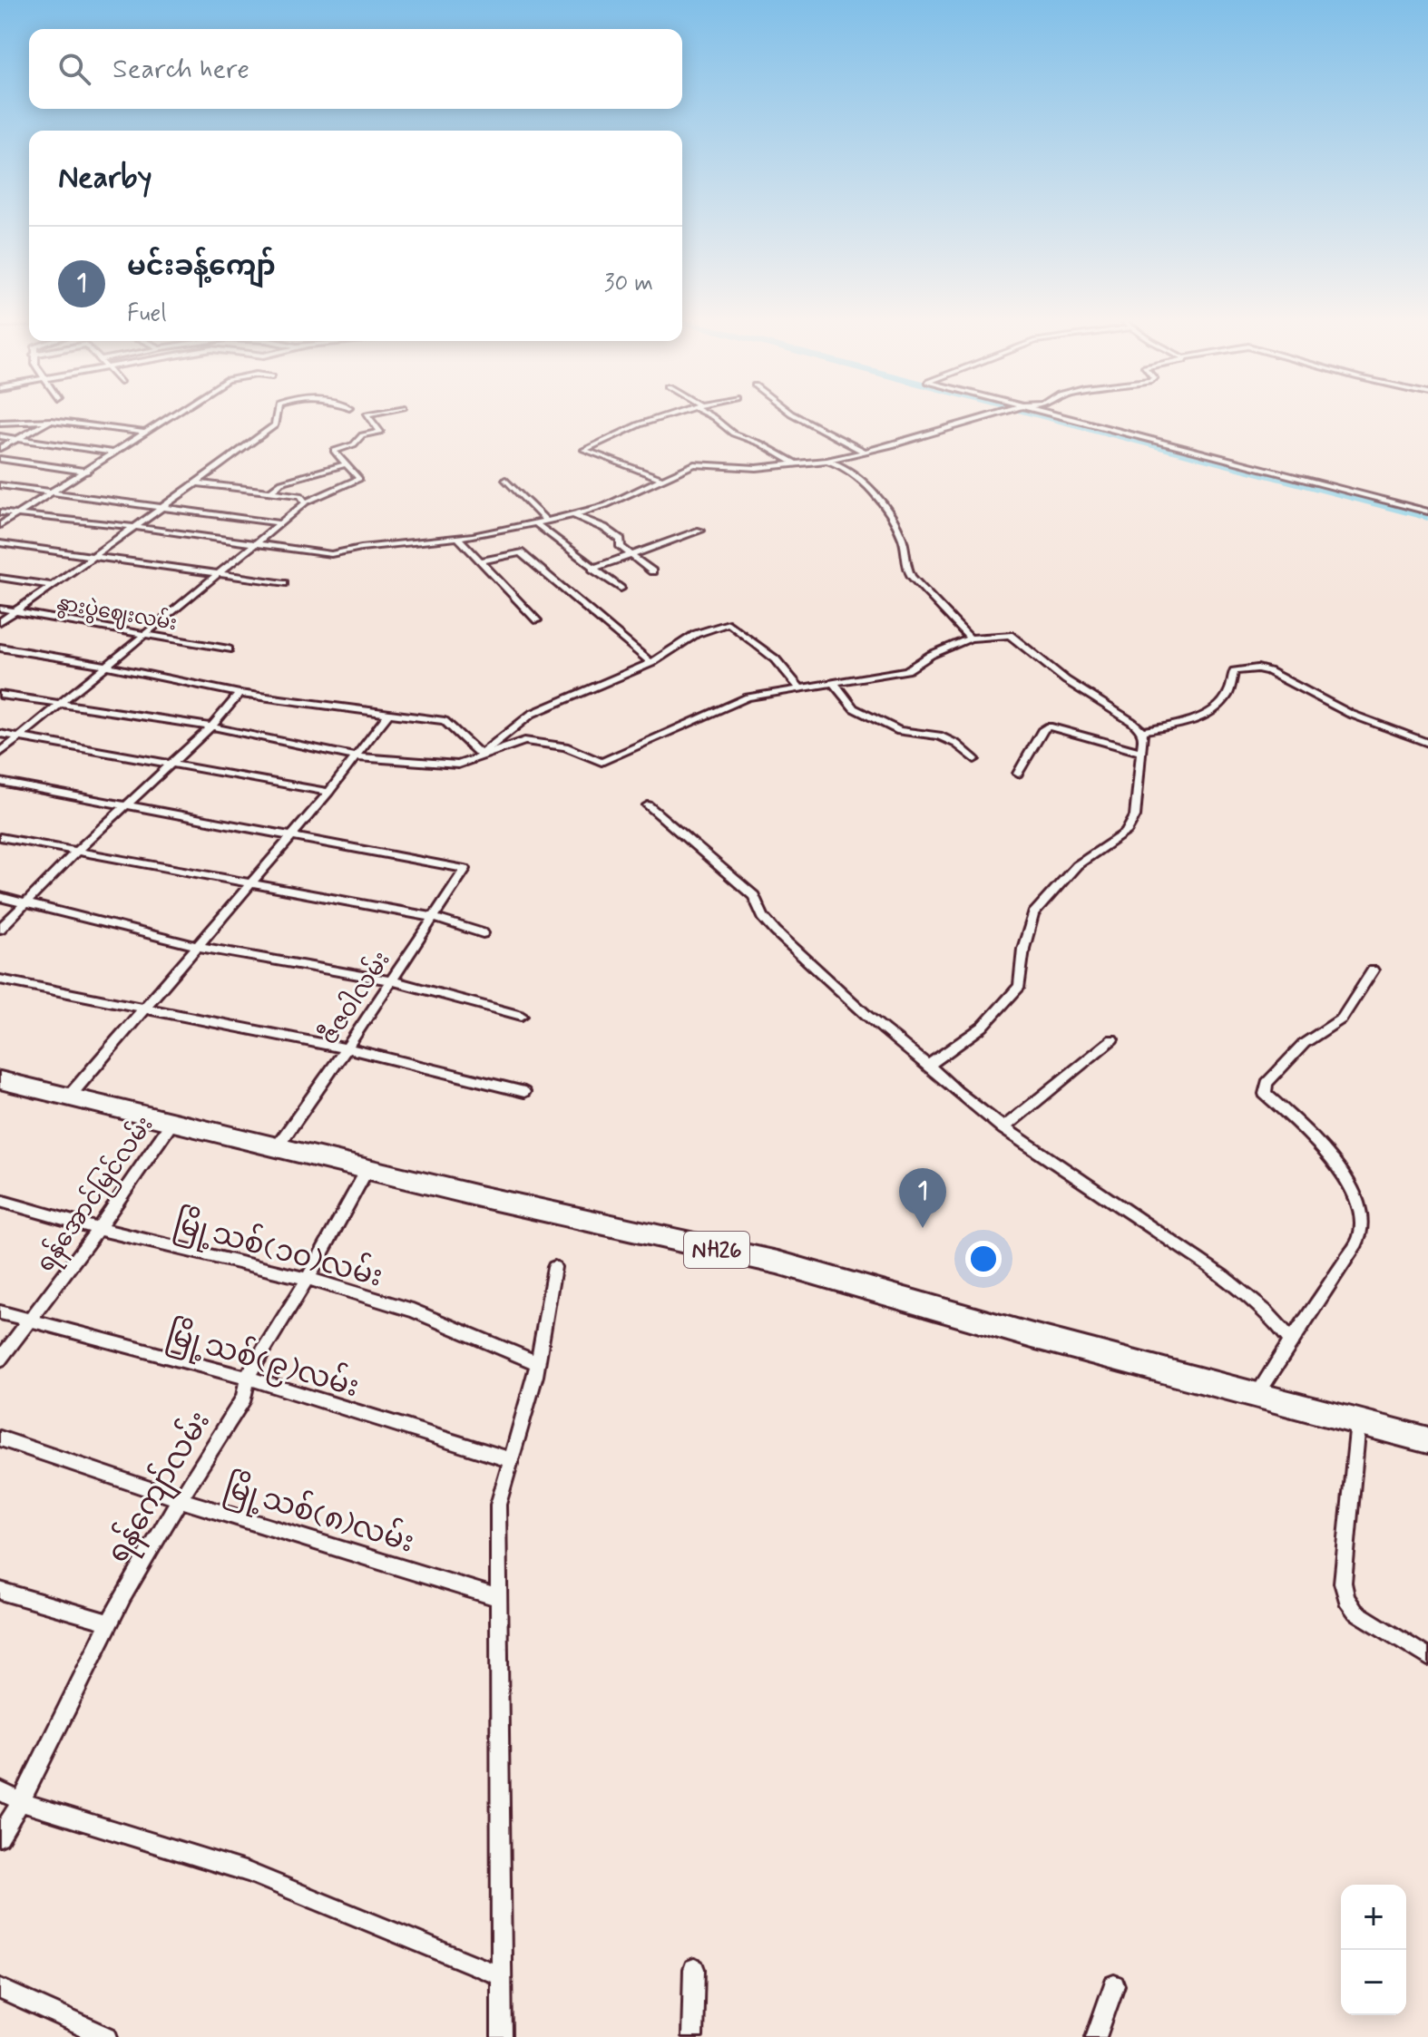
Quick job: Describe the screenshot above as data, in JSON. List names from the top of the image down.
{
  "streets": {
    "highway": ["NH26"],
    "street": [
      "နွားပွဲဈေးလမ်း",
      "ဇီဇဝါလမ်း",
      "ရန်အောင်မြင်လမ်း",
      "မြို့သစ်(၁၀)လမ်း",
      "မြို့သစ်(၉)လမ်း",
      "ရန်ကျော်လမ်း",
      "မြို့သစ်(၈)လမ်း"
    ]
  },
  "crossings": [
    ["ဇီဇဝါလမ်း", "NH26"],
    ["ရန်အောင်မြင်လမ်း", "မြို့သစ်(၁၀)လမ်း"],
    ["ရန်အောင်မြင်လမ်း", "NH26"],
    ["ရန်အောင်မြင်လမ်း", "မြို့သစ်(၉)လမ်း"],
    ["မြို့သစ်(၁၀)လမ်း", "ရန်ကျော်လမ်း"],
    ["NH26", "ရန်ကျော်လမ်း"],
    ["မြို့သစ်(၉)လမ်း", "ရန်ကျော်လမ်း"],
    ["ရန်ကျော်လမ်း", "မြို့သစ်(၈)လမ်း"]
  ],
  "page": {
    "search": "Search here",
    "heading": "Nearby",
    "list": [
      {
        "mark": "1",
        "name": "မင်းခန့်ကျော်",
        "note": "Fuel",
        "value": "30 m"
      }
    ],
    "pins": "1",
    "map_buttons": ["+", "−"]
  }
}
